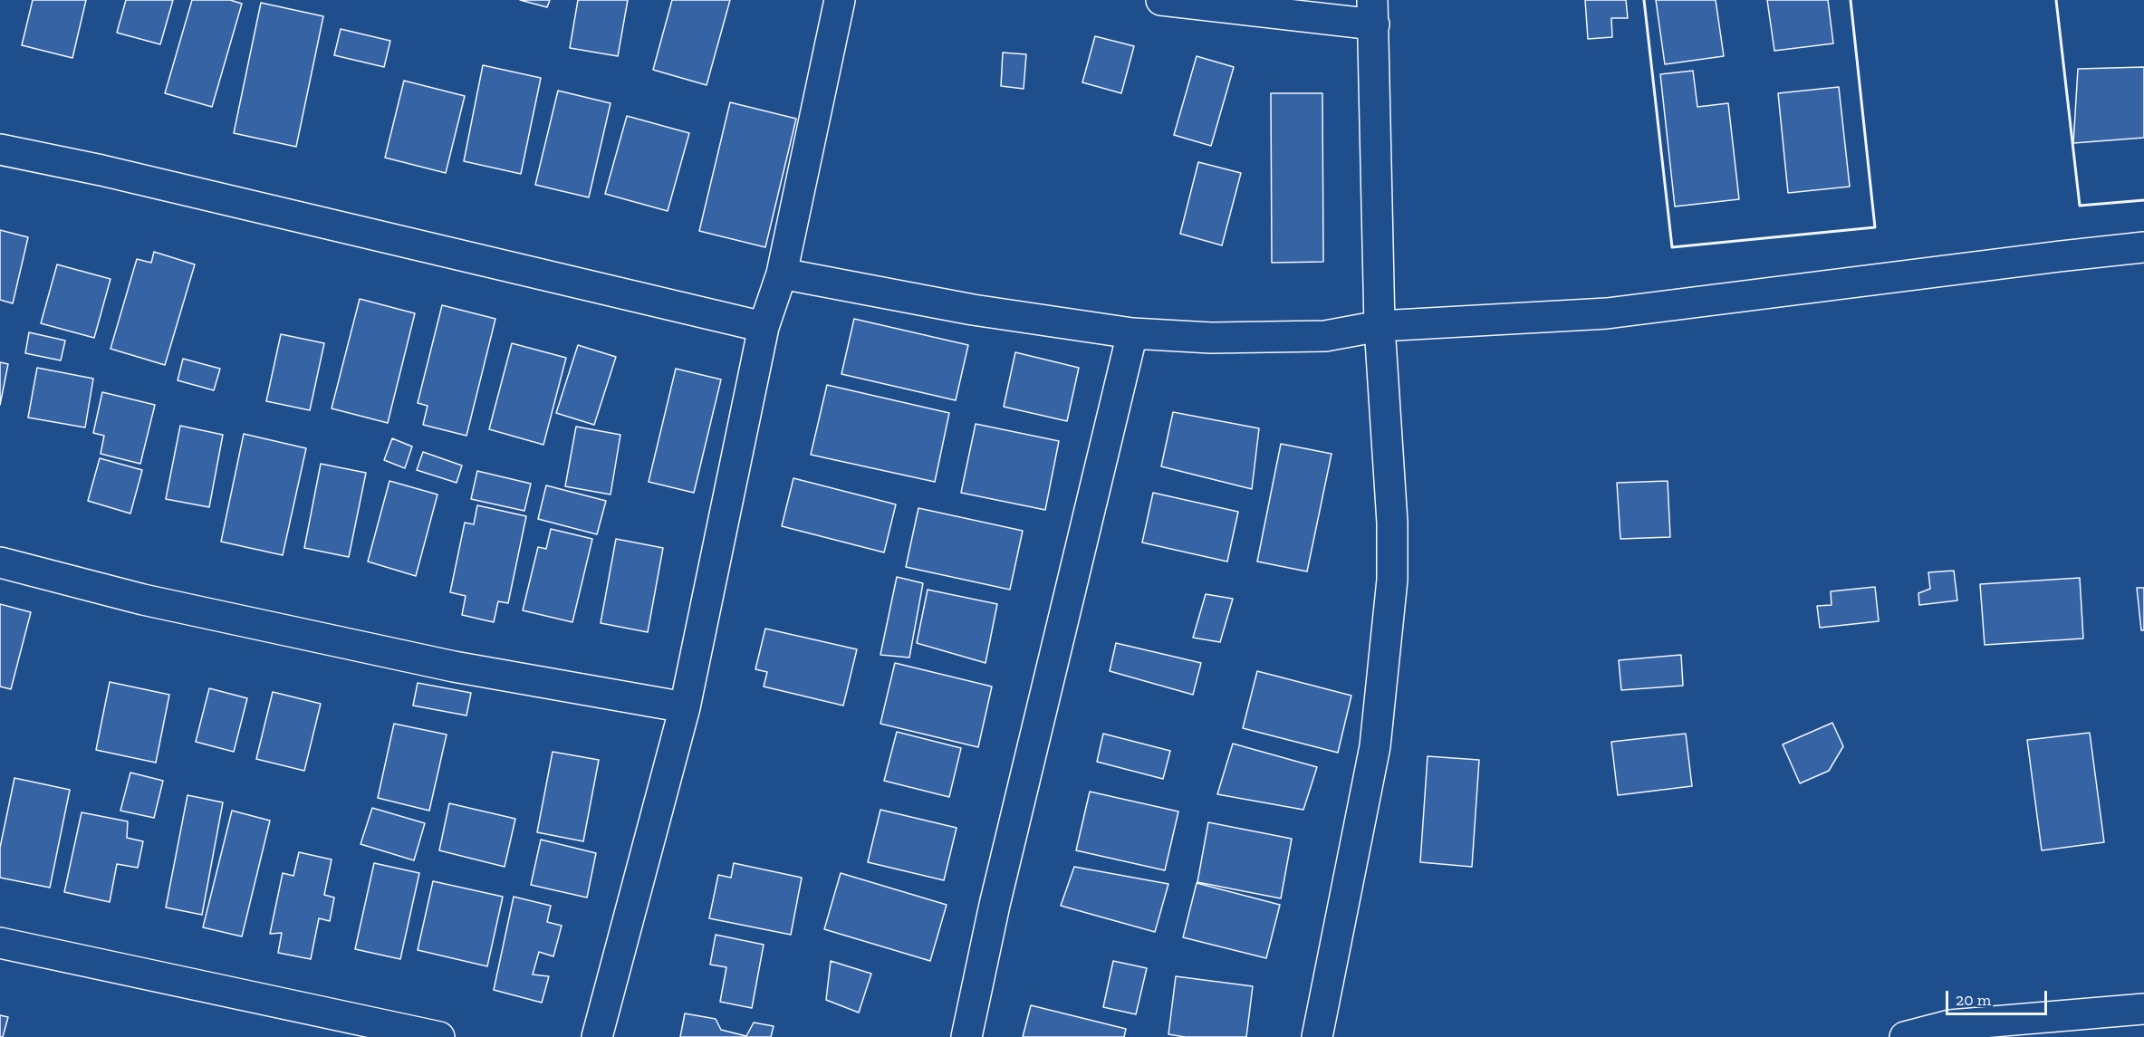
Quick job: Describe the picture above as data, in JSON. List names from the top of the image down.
{
  "scale_bar": "20 m"
}
